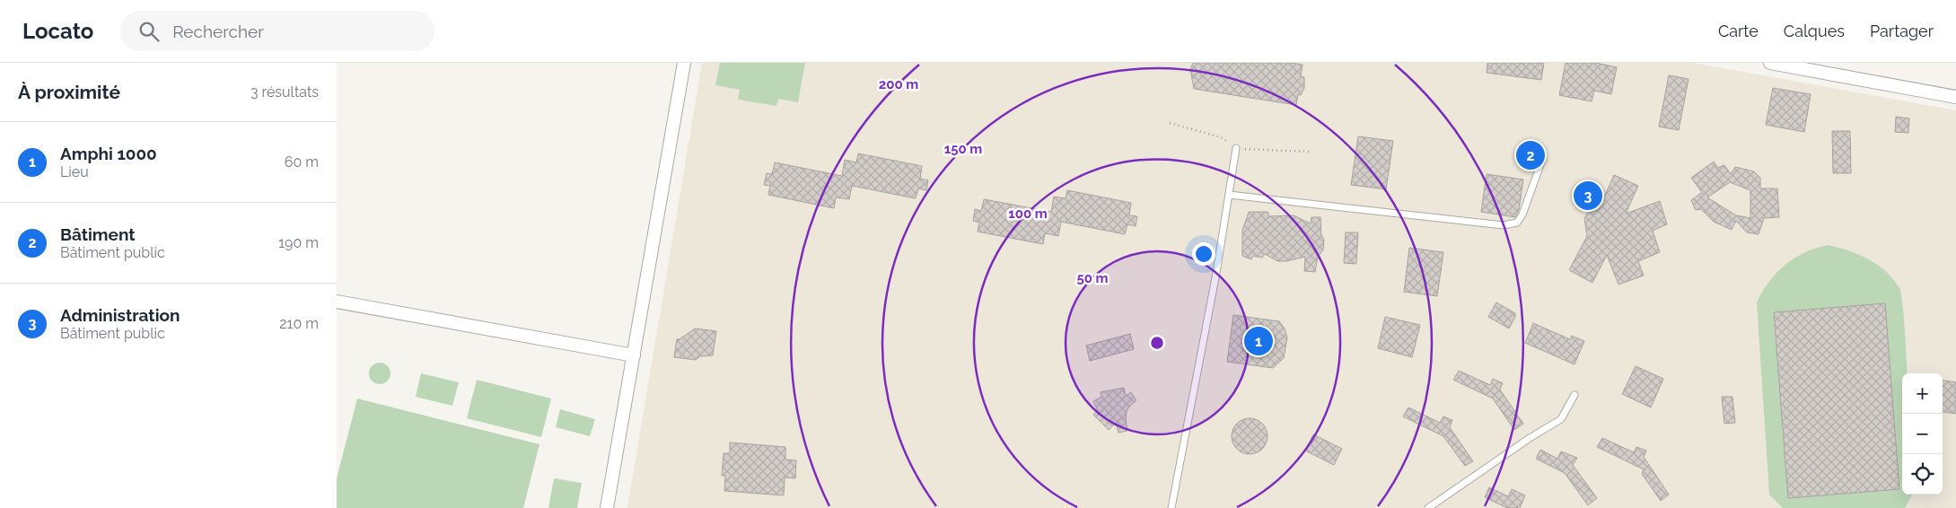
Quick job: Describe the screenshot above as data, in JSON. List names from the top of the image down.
{
  "page": {
    "header": "Locato",
    "search": "Rechercher",
    "nav": ["Carte", "Calques", "Partager"],
    "heading": ["À proximité", "3 résultats"],
    "list": [
      {
        "mark": "1",
        "name": "Amphi 1000",
        "note": "Lieu",
        "value": "60 m"
      },
      {
        "mark": "2",
        "name": "Bâtiment",
        "note": "Bâtiment public",
        "value": "190 m"
      },
      {
        "mark": "3",
        "name": "Administration",
        "note": "Bâtiment public",
        "value": "210 m"
      }
    ],
    "pins": ["2", "3", "1"],
    "map_buttons": ["+", "−"]
  },
  "rings": [
    "200 m",
    "150 m",
    "100 m",
    "50 m"
  ]
}
